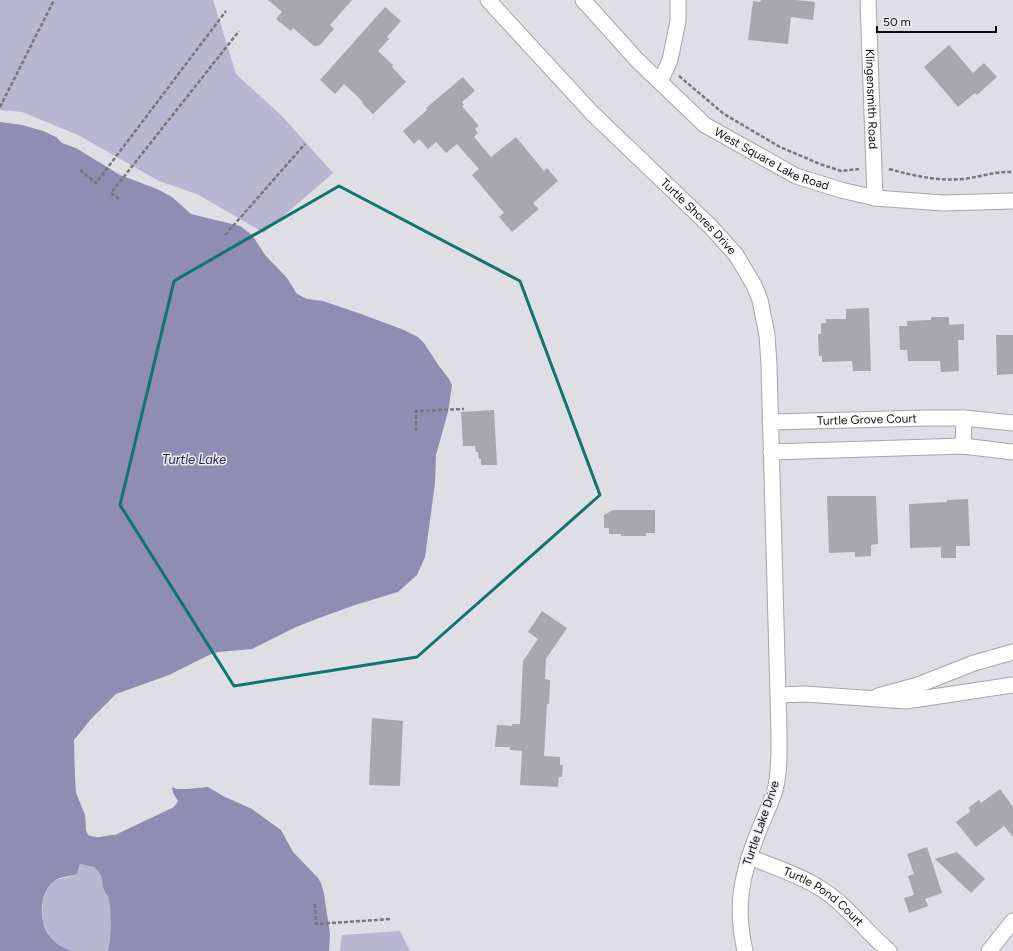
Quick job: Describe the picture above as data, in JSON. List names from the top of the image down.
{
  "streets": {
    "street": [
      "Klingensmith Road",
      "West Square Lake Road",
      "Turtle Shores Drive",
      "Turtle Grove Court",
      "Turtle Lake Drive",
      "Turtle Pond Court"
    ]
  },
  "crossings": [
    ["Klingensmith Road", "West Square Lake Road"],
    ["Turtle Shores Drive", "Turtle Grove Court"],
    ["Turtle Shores Drive", "Turtle Lake Drive"],
    ["Turtle Lake Drive", "Turtle Pond Court"]
  ],
  "water": ["Turtle Lake"],
  "scale_bar": "50 m"
}
